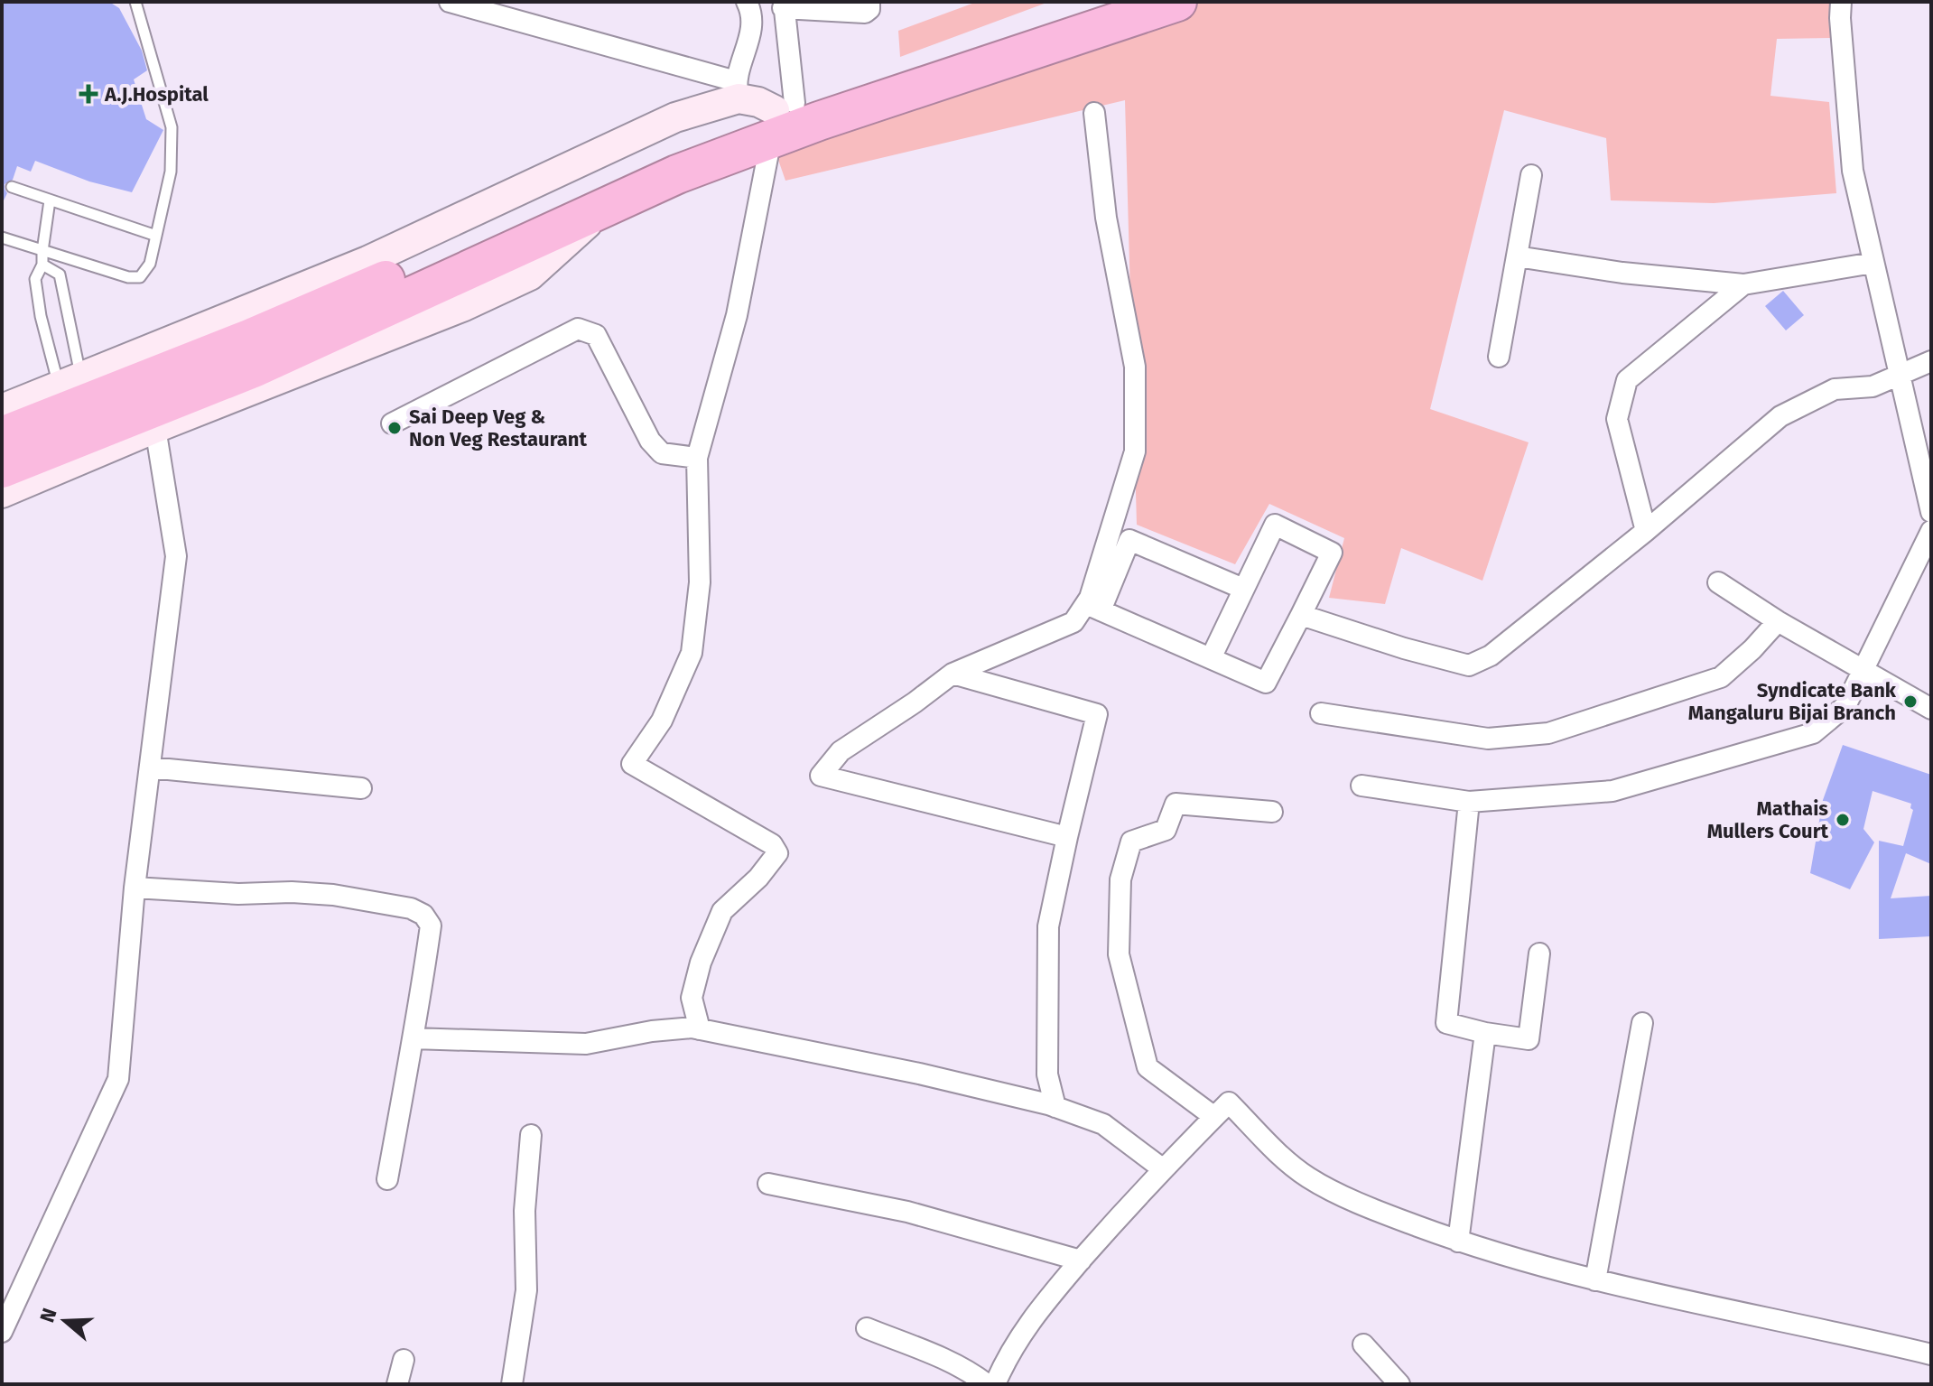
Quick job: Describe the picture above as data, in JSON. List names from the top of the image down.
{
  "places": {
    "health": ["A.J.Hospital"],
    "other": ["Sai Deep Veg & Non Veg Restaurant", "Syndicate Bank Mangaluru Bijai Branch", "Mathais Mullers Court"]
  },
  "north": "left"
}
